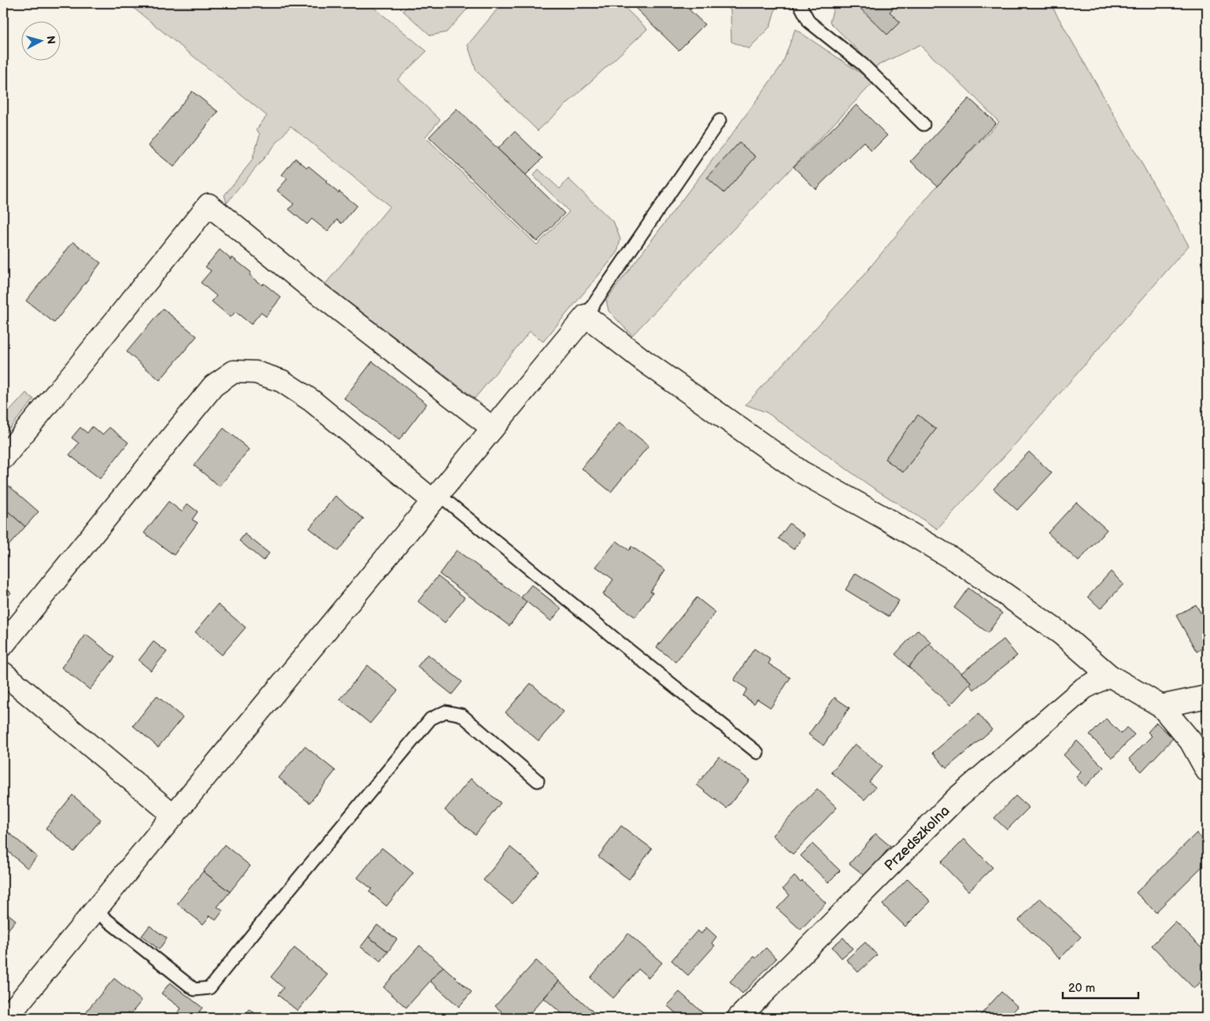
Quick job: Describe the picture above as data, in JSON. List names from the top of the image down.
{
  "streets": {
    "street": ["Przedszkolna"]
  },
  "scale_bar": "20 m",
  "north": "right"
}
